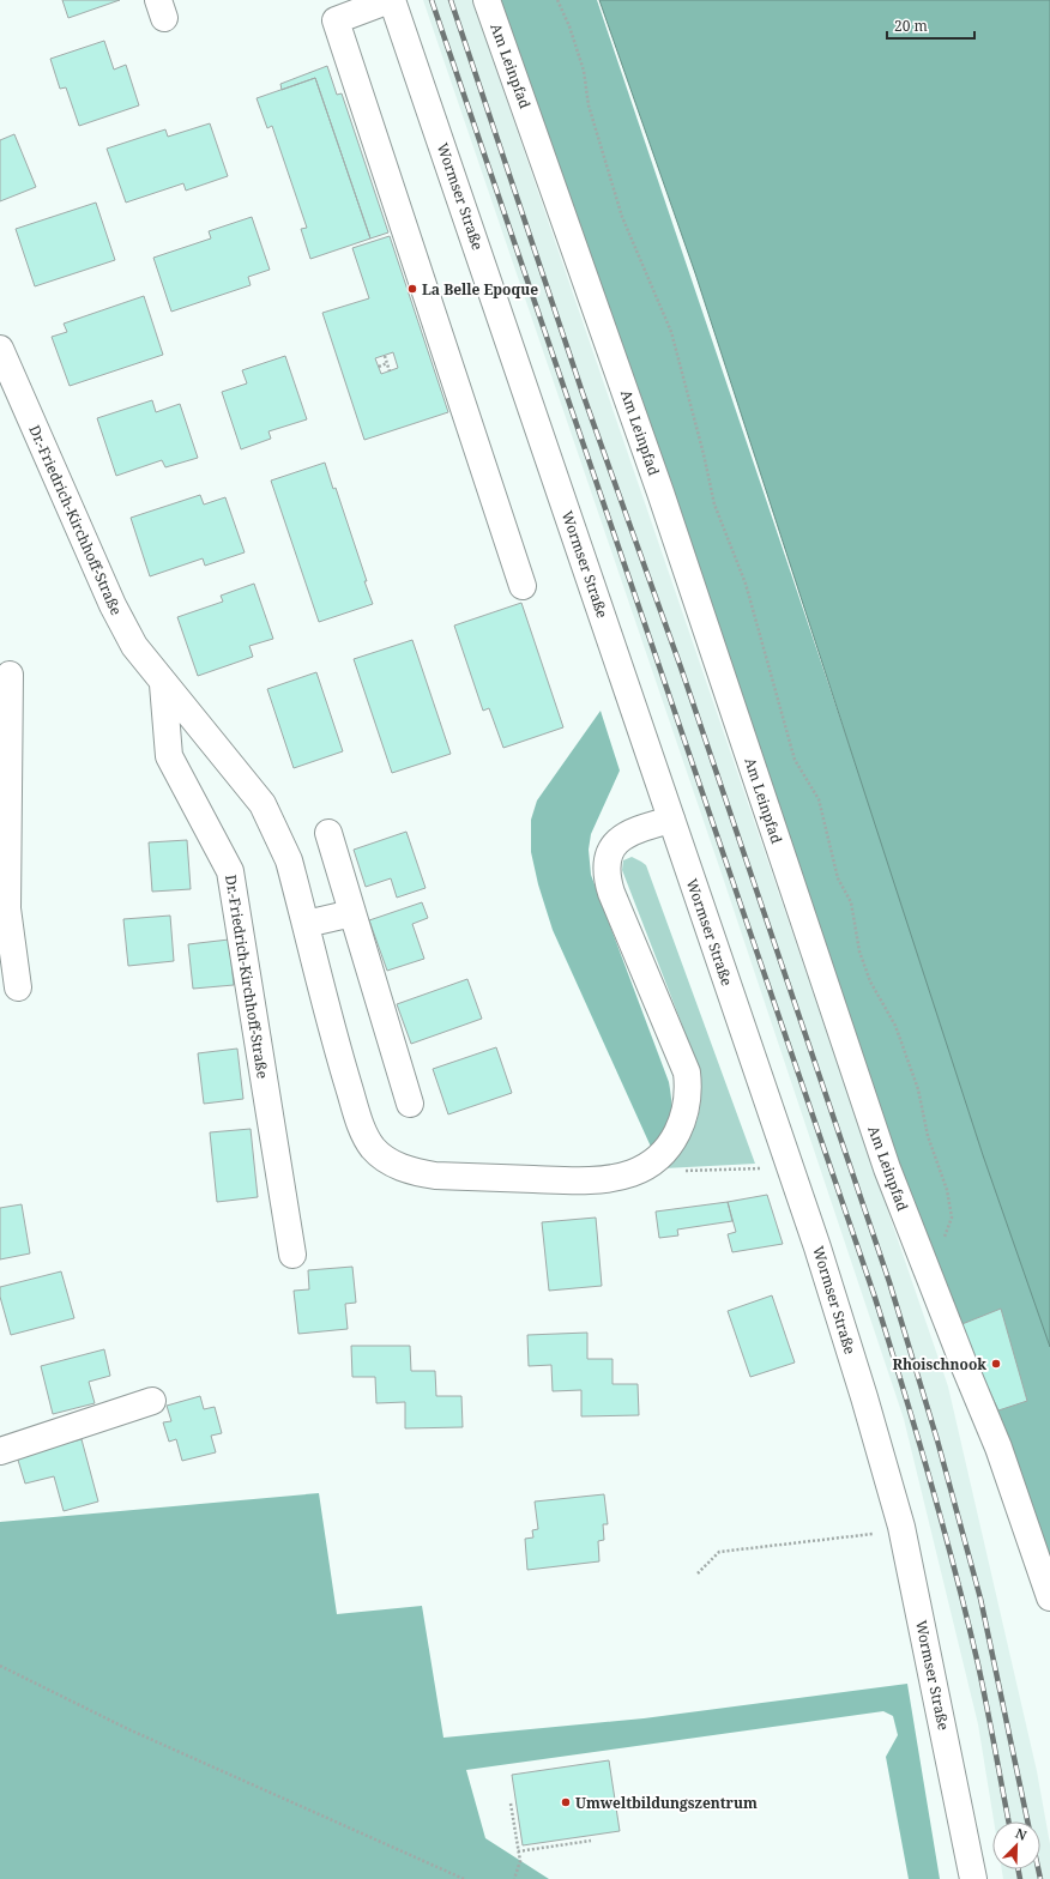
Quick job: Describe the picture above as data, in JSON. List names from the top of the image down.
{
  "streets": {
    "main road": ["Am Leinpfad", "Wormser Straße", "Dr.-Friedrich-Kirchhoff-Straße"]
  },
  "crossings": [
    ["Wormser Straße", "Dr.-Friedrich-Kirchhoff-Straße"]
  ],
  "places": ["La Belle Epoque", "Rhoischnook", "Umweltbildungszentrum"],
  "scale_bar": "20 m",
  "north": "top right"
}
